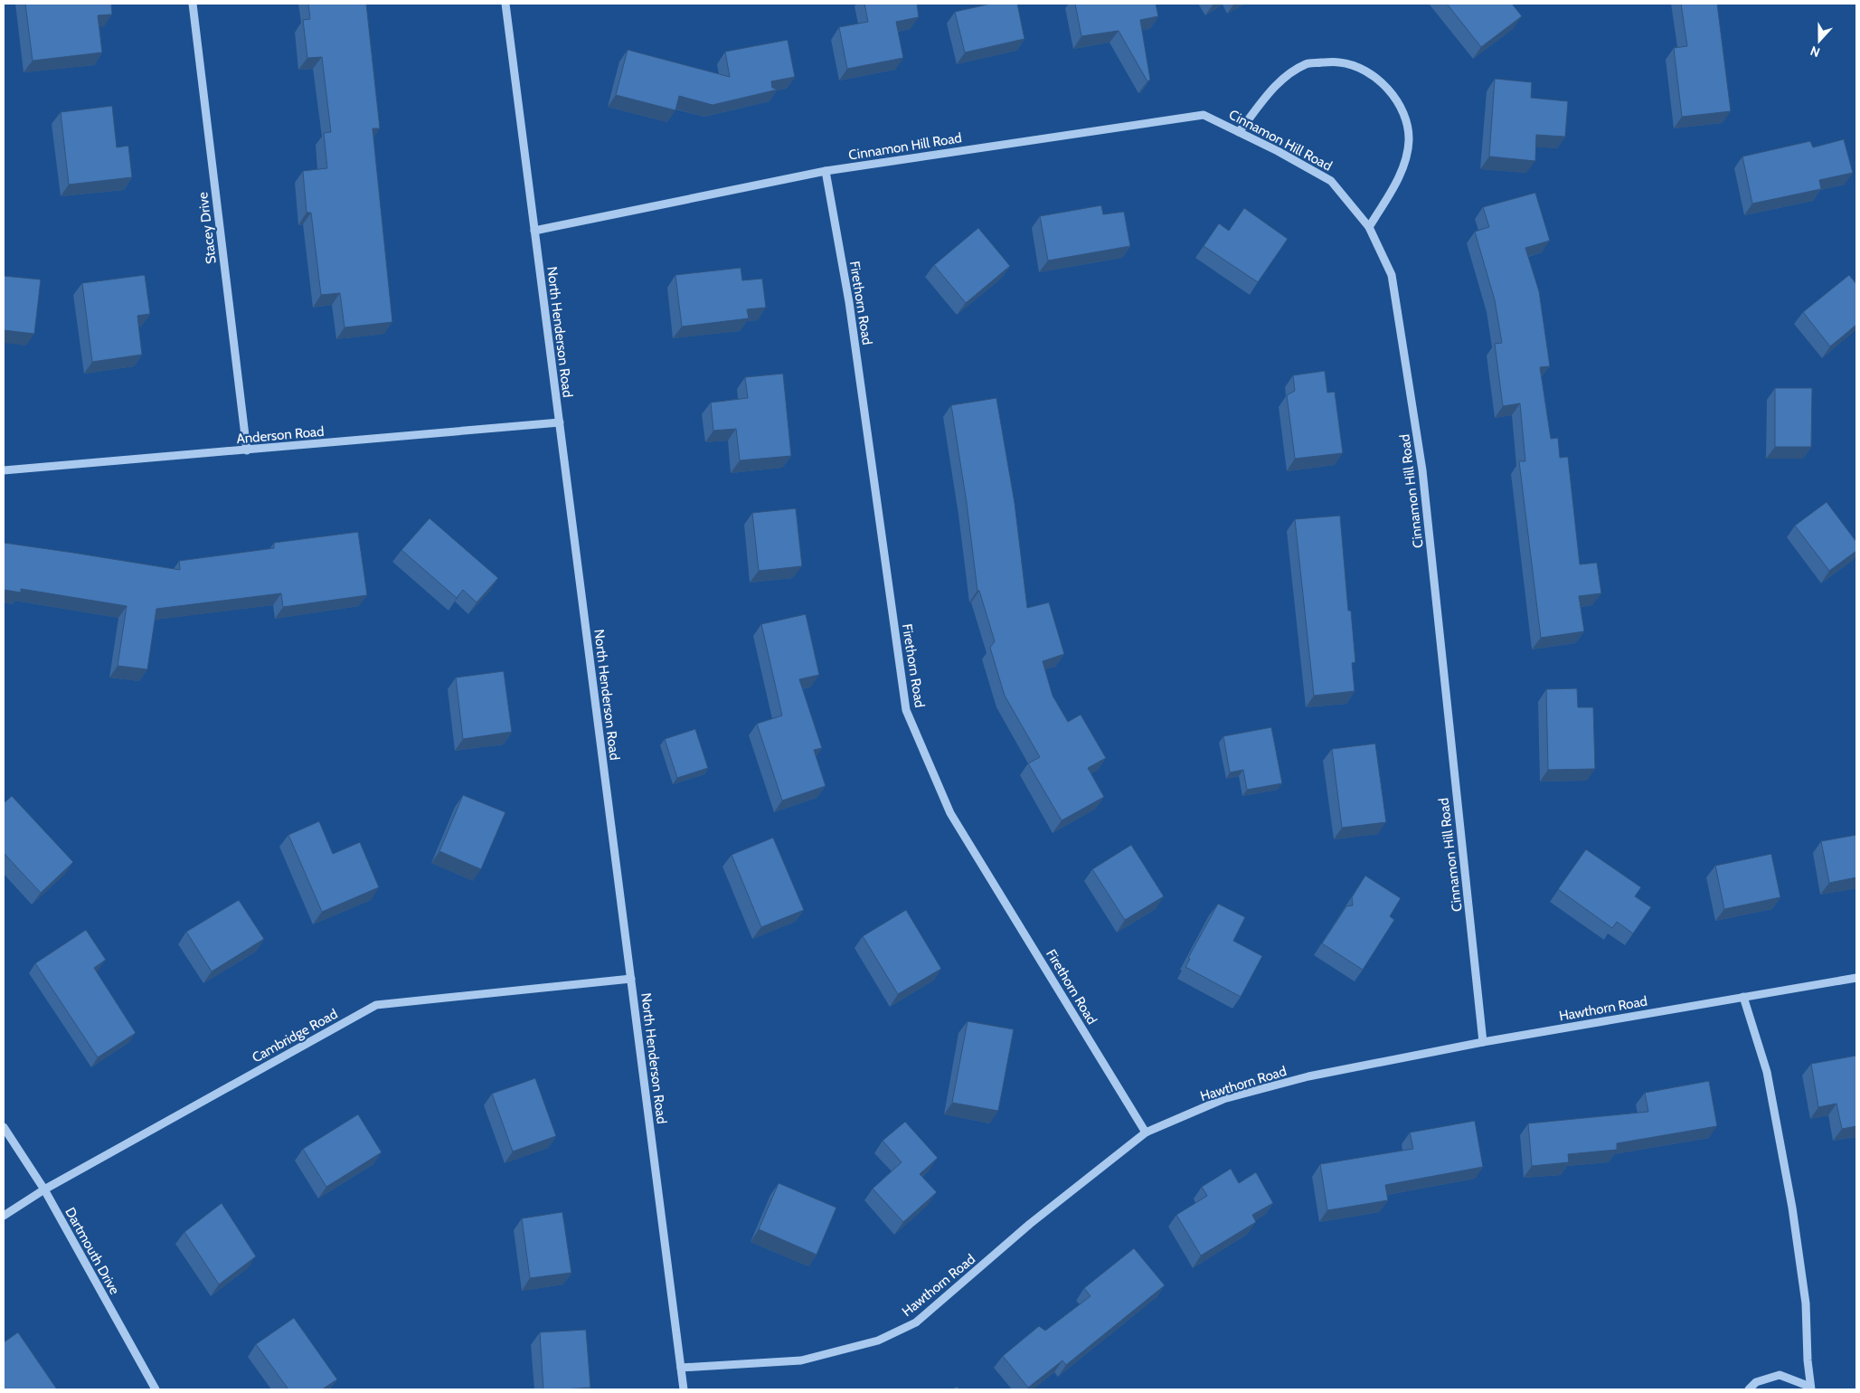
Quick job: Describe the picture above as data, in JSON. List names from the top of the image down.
{
  "streets": {
    "street": [
      "Cinnamon Hill Road",
      "Stacey Drive",
      "Firethorn Road",
      "North Henderson Road",
      "Anderson Road",
      "Hawthorn Road",
      "Cambridge Road",
      "Dartmouth Drive"
    ]
  },
  "crossings": [
    ["Cinnamon Hill Road", "Firethorn Road"],
    ["Cinnamon Hill Road", "North Henderson Road"],
    ["Cinnamon Hill Road", "Hawthorn Road"],
    ["Stacey Drive", "Anderson Road"],
    ["Firethorn Road", "Hawthorn Road"],
    ["North Henderson Road", "Anderson Road"],
    ["North Henderson Road", "Hawthorn Road"],
    ["North Henderson Road", "Cambridge Road"],
    ["Cambridge Road", "Dartmouth Drive"]
  ],
  "north": "bottom"
}
